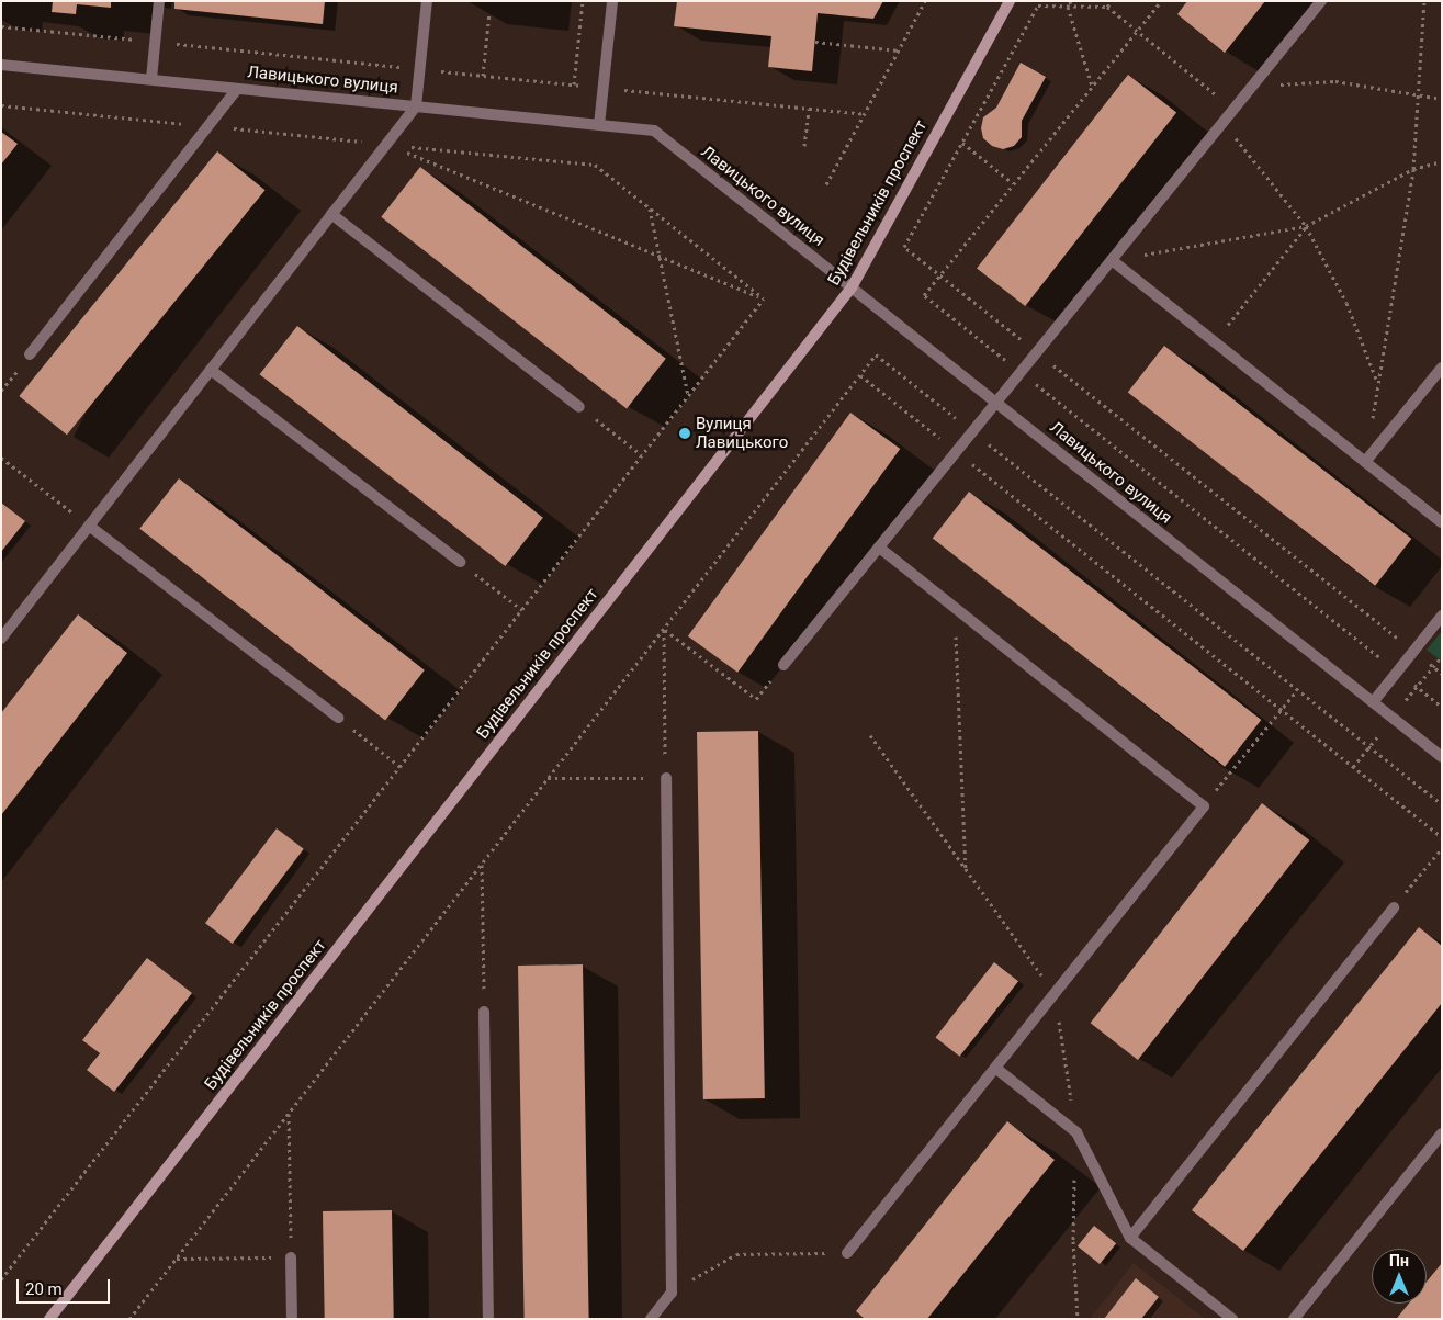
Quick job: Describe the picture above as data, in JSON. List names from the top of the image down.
{
  "streets": {
    "main road": ["Будівельників проспект"],
    "street": ["Лавицького вулиця"]
  },
  "crossings": [
    ["Лавицького вулиця", "Будівельників проспект"]
  ],
  "places": ["Вулиця Лавицького"],
  "scale_bar": "20 m",
  "north": "top"
}
